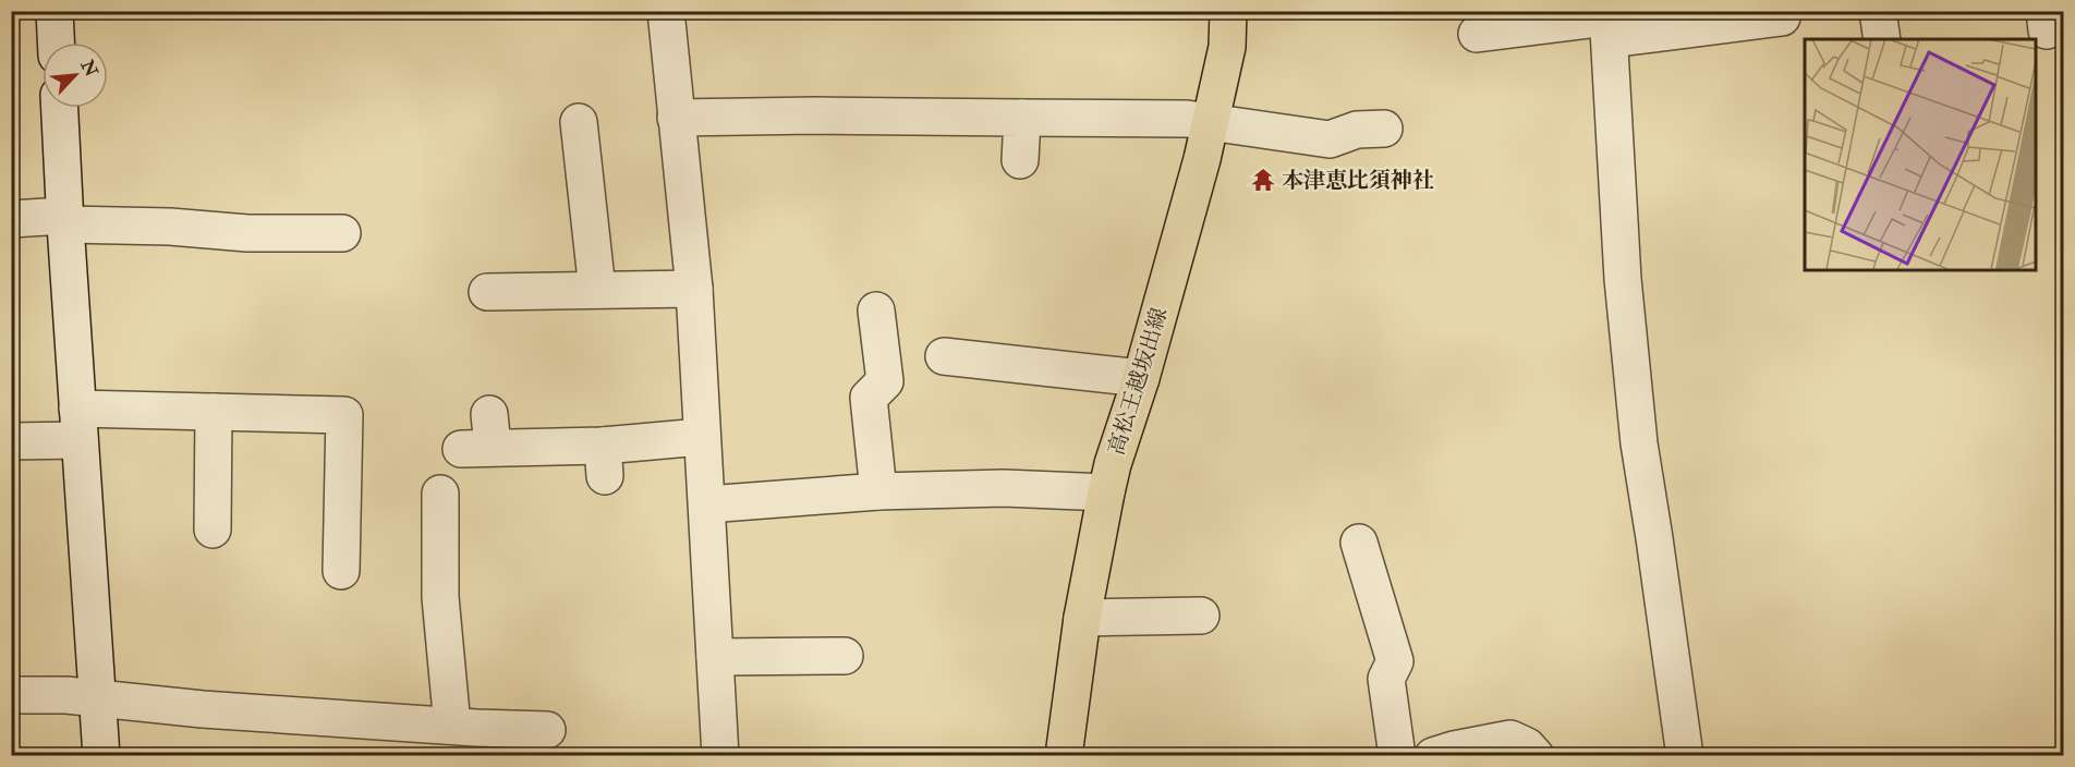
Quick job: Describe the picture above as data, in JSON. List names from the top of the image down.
{
  "streets": {
    "main road": ["高松王越坂出線"]
  },
  "places": {
    "temple": ["本津恵比須神社"]
  },
  "north": "top right"
}
